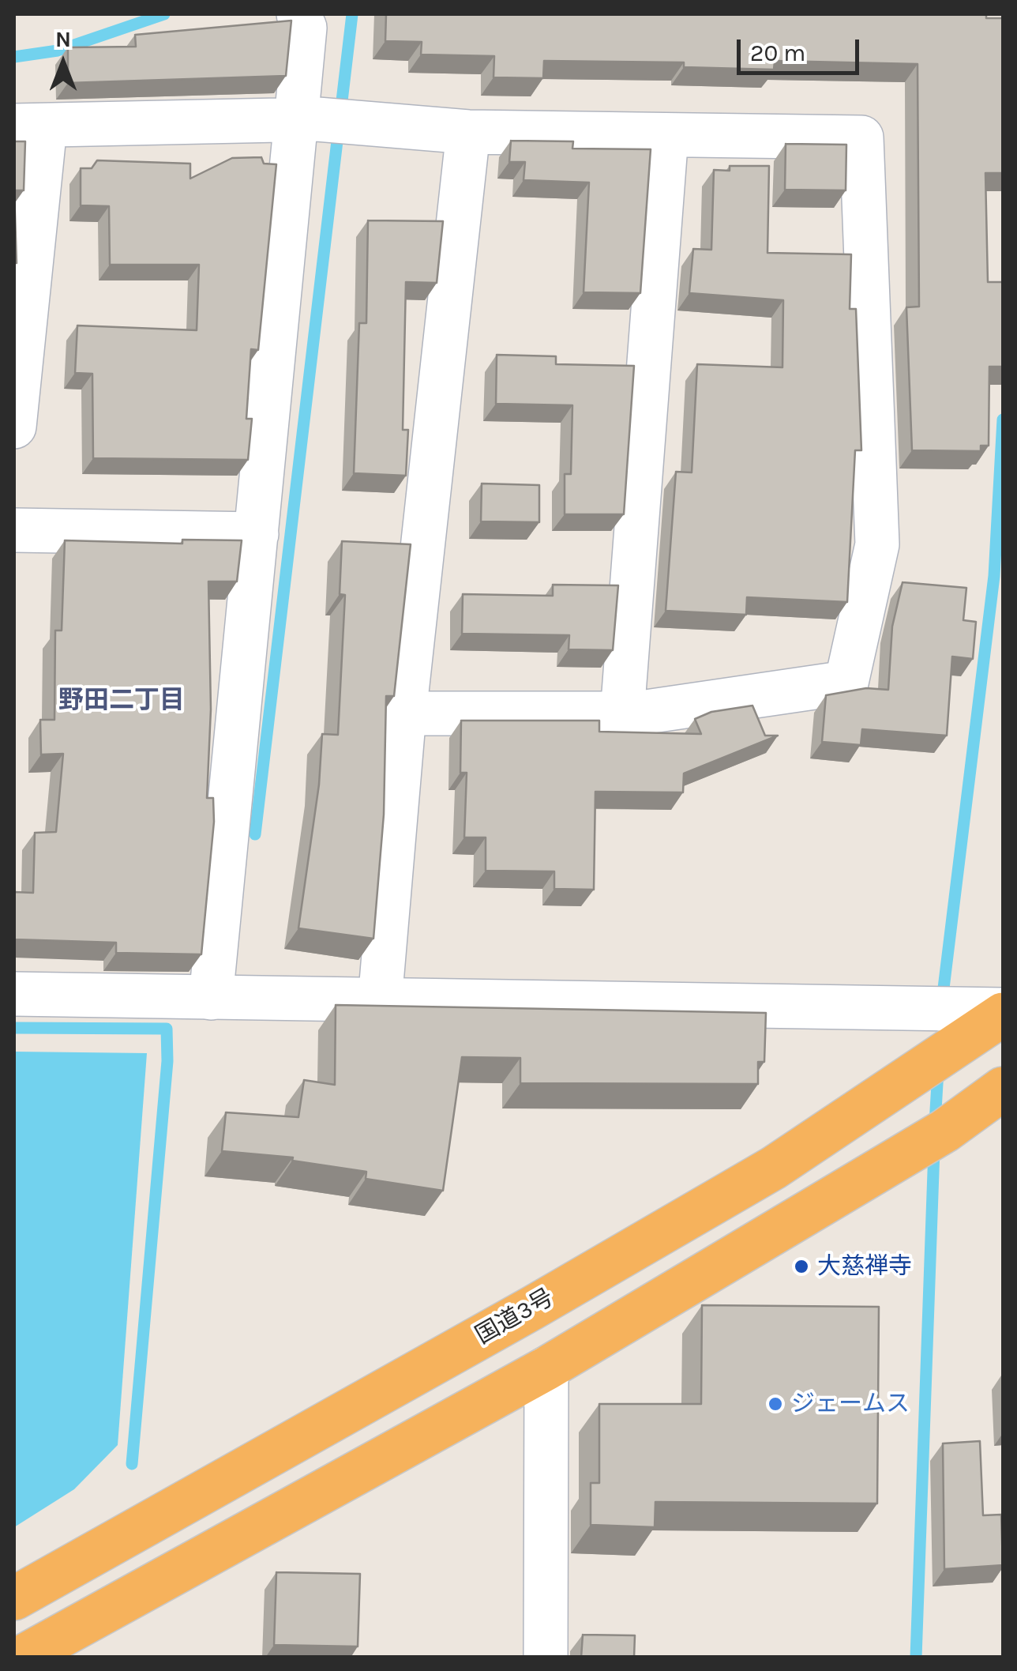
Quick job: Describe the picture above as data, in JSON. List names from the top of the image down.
{
  "streets": {
    "highway": ["国道3号"]
  },
  "districts": ["野田二丁目"],
  "places": ["大慈禅寺", "ジェームス"],
  "scale_bar": "20 m",
  "north": "top"
}
